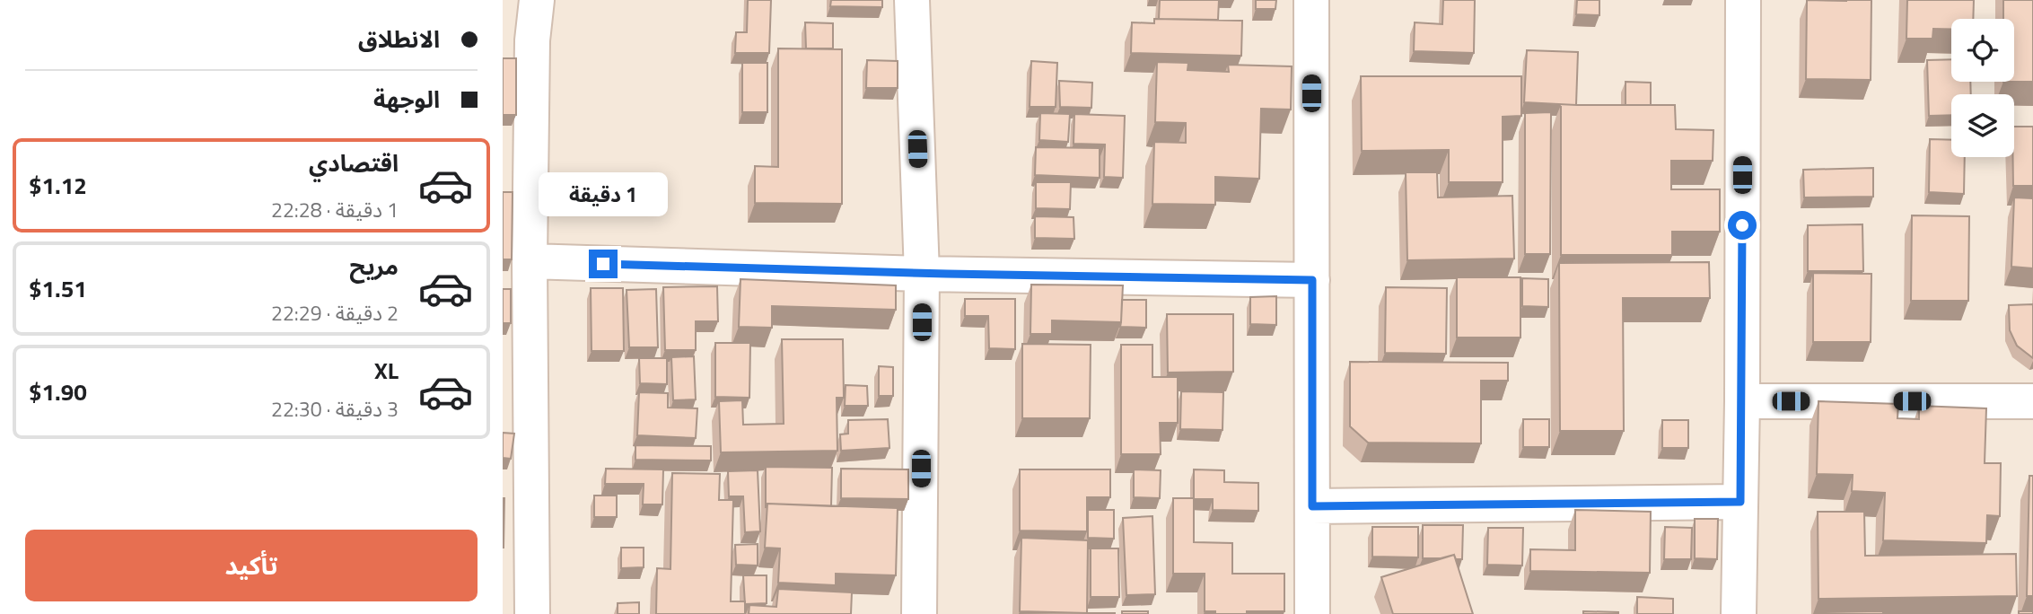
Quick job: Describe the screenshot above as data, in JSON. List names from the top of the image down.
{
  "page": {
    "banner": ["الانطلاق", "الوجهة"],
    "list": [
      {
        "name": "اقتصادي",
        "note": "1 دقيقة · 22:28",
        "value": "$1.12"
      },
      {
        "name": "مريح",
        "note": "2 دقيقة · 22:29",
        "value": "$1.51"
      },
      {
        "name": "XL",
        "note": "3 دقيقة · 22:30",
        "value": "$1.90"
      }
    ],
    "bubble": "1 دقيقة",
    "buttons": "تأكيد"
  }
}
